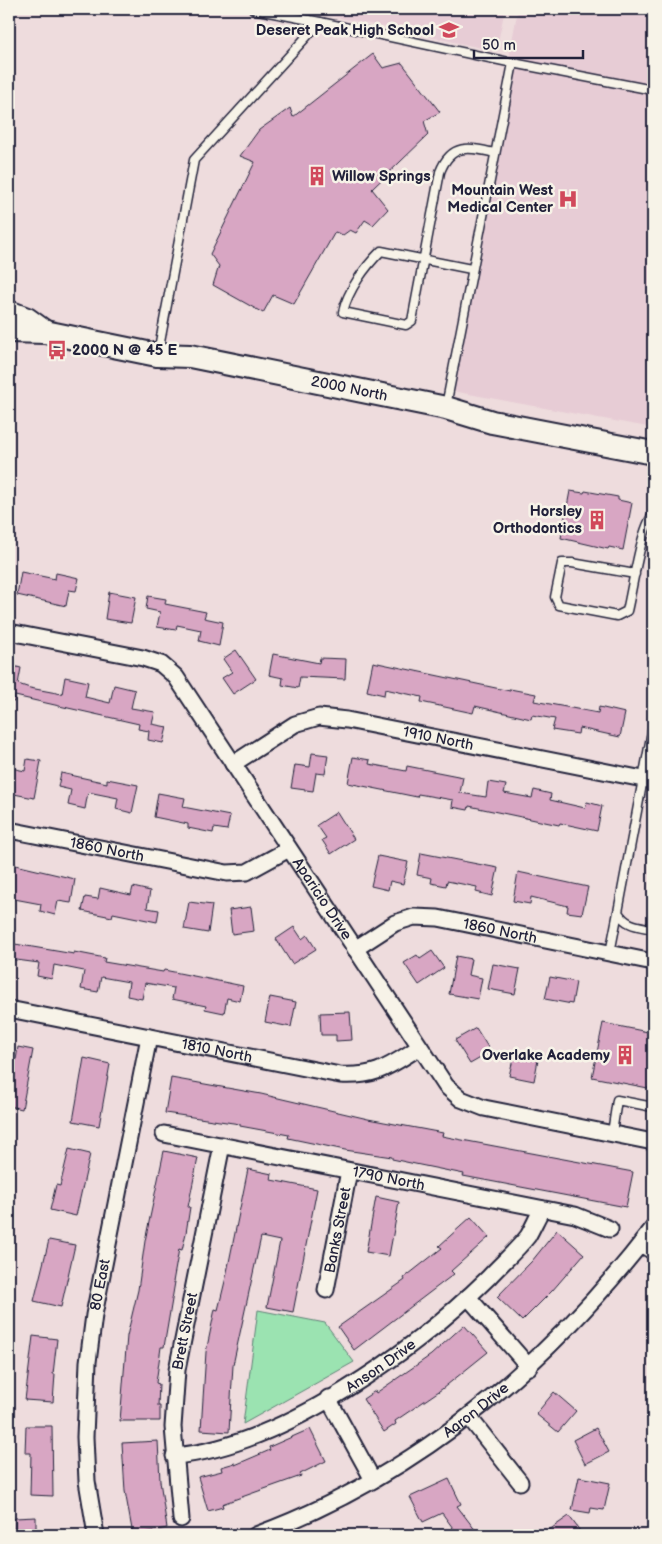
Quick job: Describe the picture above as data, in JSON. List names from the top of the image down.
{
  "streets": {
    "street": [
      "2000 North",
      "1910 North",
      "1860 North",
      "Aparicio Drive",
      "1810 North",
      "1790 North",
      "Banks Street",
      "80 East",
      "Brett Street",
      "Anson Drive",
      "Aaron Drive"
    ]
  },
  "crossings": [
    ["1910 North", "Aparicio Drive"],
    ["1860 North", "Aparicio Drive"],
    ["Aparicio Drive", "1810 North"],
    ["1810 North", "80 East"],
    ["1790 North", "Banks Street"],
    ["1790 North", "Brett Street"],
    ["1790 North", "Anson Drive"],
    ["Brett Street", "Anson Drive"]
  ],
  "places": {
    "school or university": ["Deseret Peak High School"],
    "building": ["Willow Springs", "Horsley Orthodontics", "Overlake Academy"],
    "hospital": ["Mountain West Medical Center"],
    "bus stop": ["2000 N @ 45 E"]
  },
  "scale_bar": "50 m"
}
